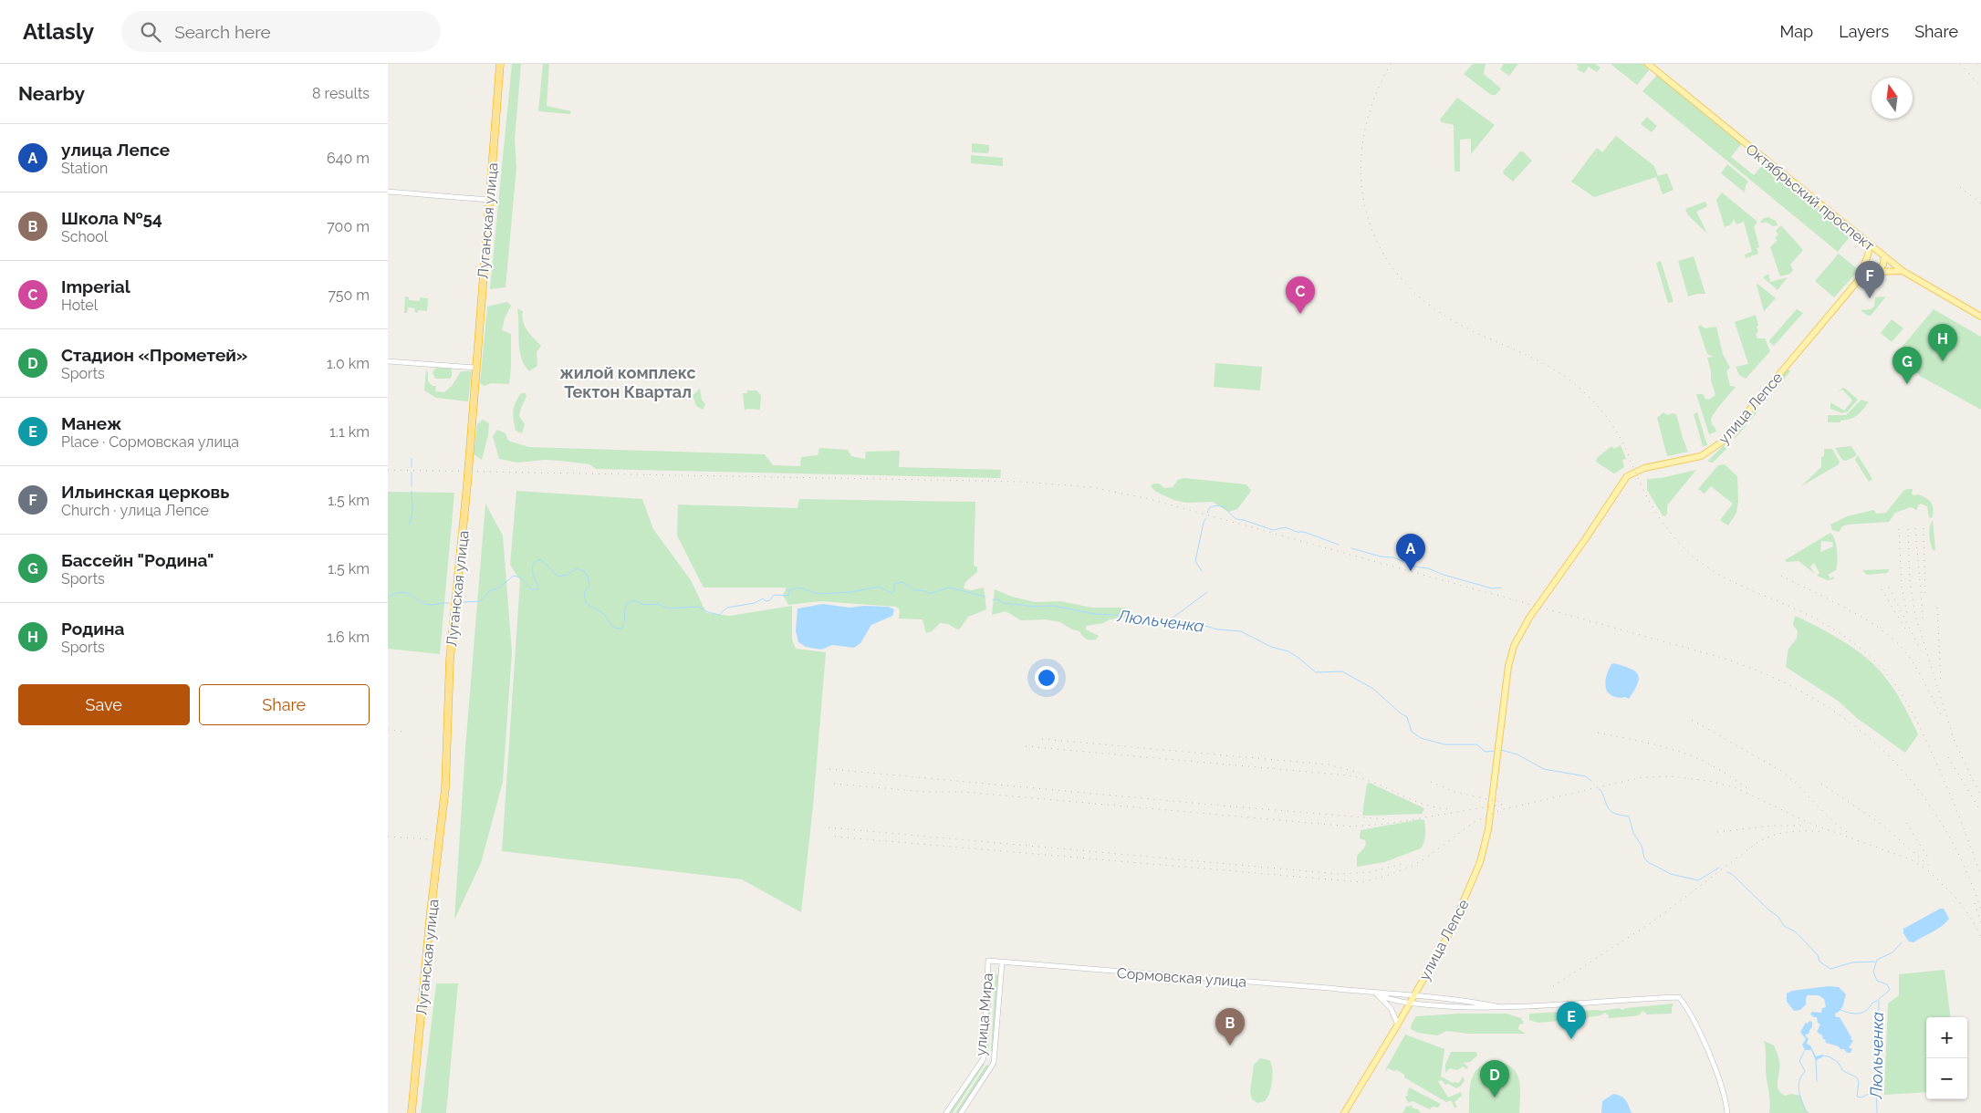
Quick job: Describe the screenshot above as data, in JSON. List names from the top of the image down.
{
  "streets": {
    "highway": ["Луганская улица"],
    "main road": ["Октябрьский проспект", "улица Лепсе"],
    "street": ["Сормовская улица", "улица Мира"]
  },
  "crossings": [
    ["Октябрьский проспект", "улица Лепсе"],
    ["улица Лепсе", "Сормовская улица"],
    ["Сормовская улица", "улица Мира"]
  ],
  "districts": ["жилой комплекс Тектон Квартал"],
  "water": ["Люльченка"],
  "north": "top",
  "page": {
    "header": "Atlasly",
    "search": "Search here",
    "nav": ["Map", "Layers", "Share"],
    "heading": ["Nearby", "8 results"],
    "list": [
      {
        "mark": "A",
        "name": "улица Лепсе",
        "note": "Station",
        "value": "640 m"
      },
      {
        "mark": "B",
        "name": "Школа №54",
        "note": "School",
        "value": "700 m"
      },
      {
        "mark": "C",
        "name": "Imperial",
        "note": "Hotel",
        "value": "750 m"
      },
      {
        "mark": "D",
        "name": "Стадион «Прометей»",
        "note": "Sports",
        "value": "1.0 km"
      },
      {
        "mark": "E",
        "name": "Манеж",
        "note": "Place · Сормовская улица",
        "value": "1.1 km"
      },
      {
        "mark": "F",
        "name": "Ильинская церковь",
        "note": "Church · улица Лепсе",
        "value": "1.5 km"
      },
      {
        "mark": "G",
        "name": "Бассейн \"Родина\"",
        "note": "Sports",
        "value": "1.5 km"
      },
      {
        "mark": "H",
        "name": "Родина",
        "note": "Sports",
        "value": "1.6 km"
      }
    ],
    "pins": [
      "F",
      "C",
      "H",
      "G",
      "A",
      "E",
      "B",
      "D"
    ],
    "buttons": ["Save", "Share"],
    "map_buttons": ["+", "−"]
  }
}
